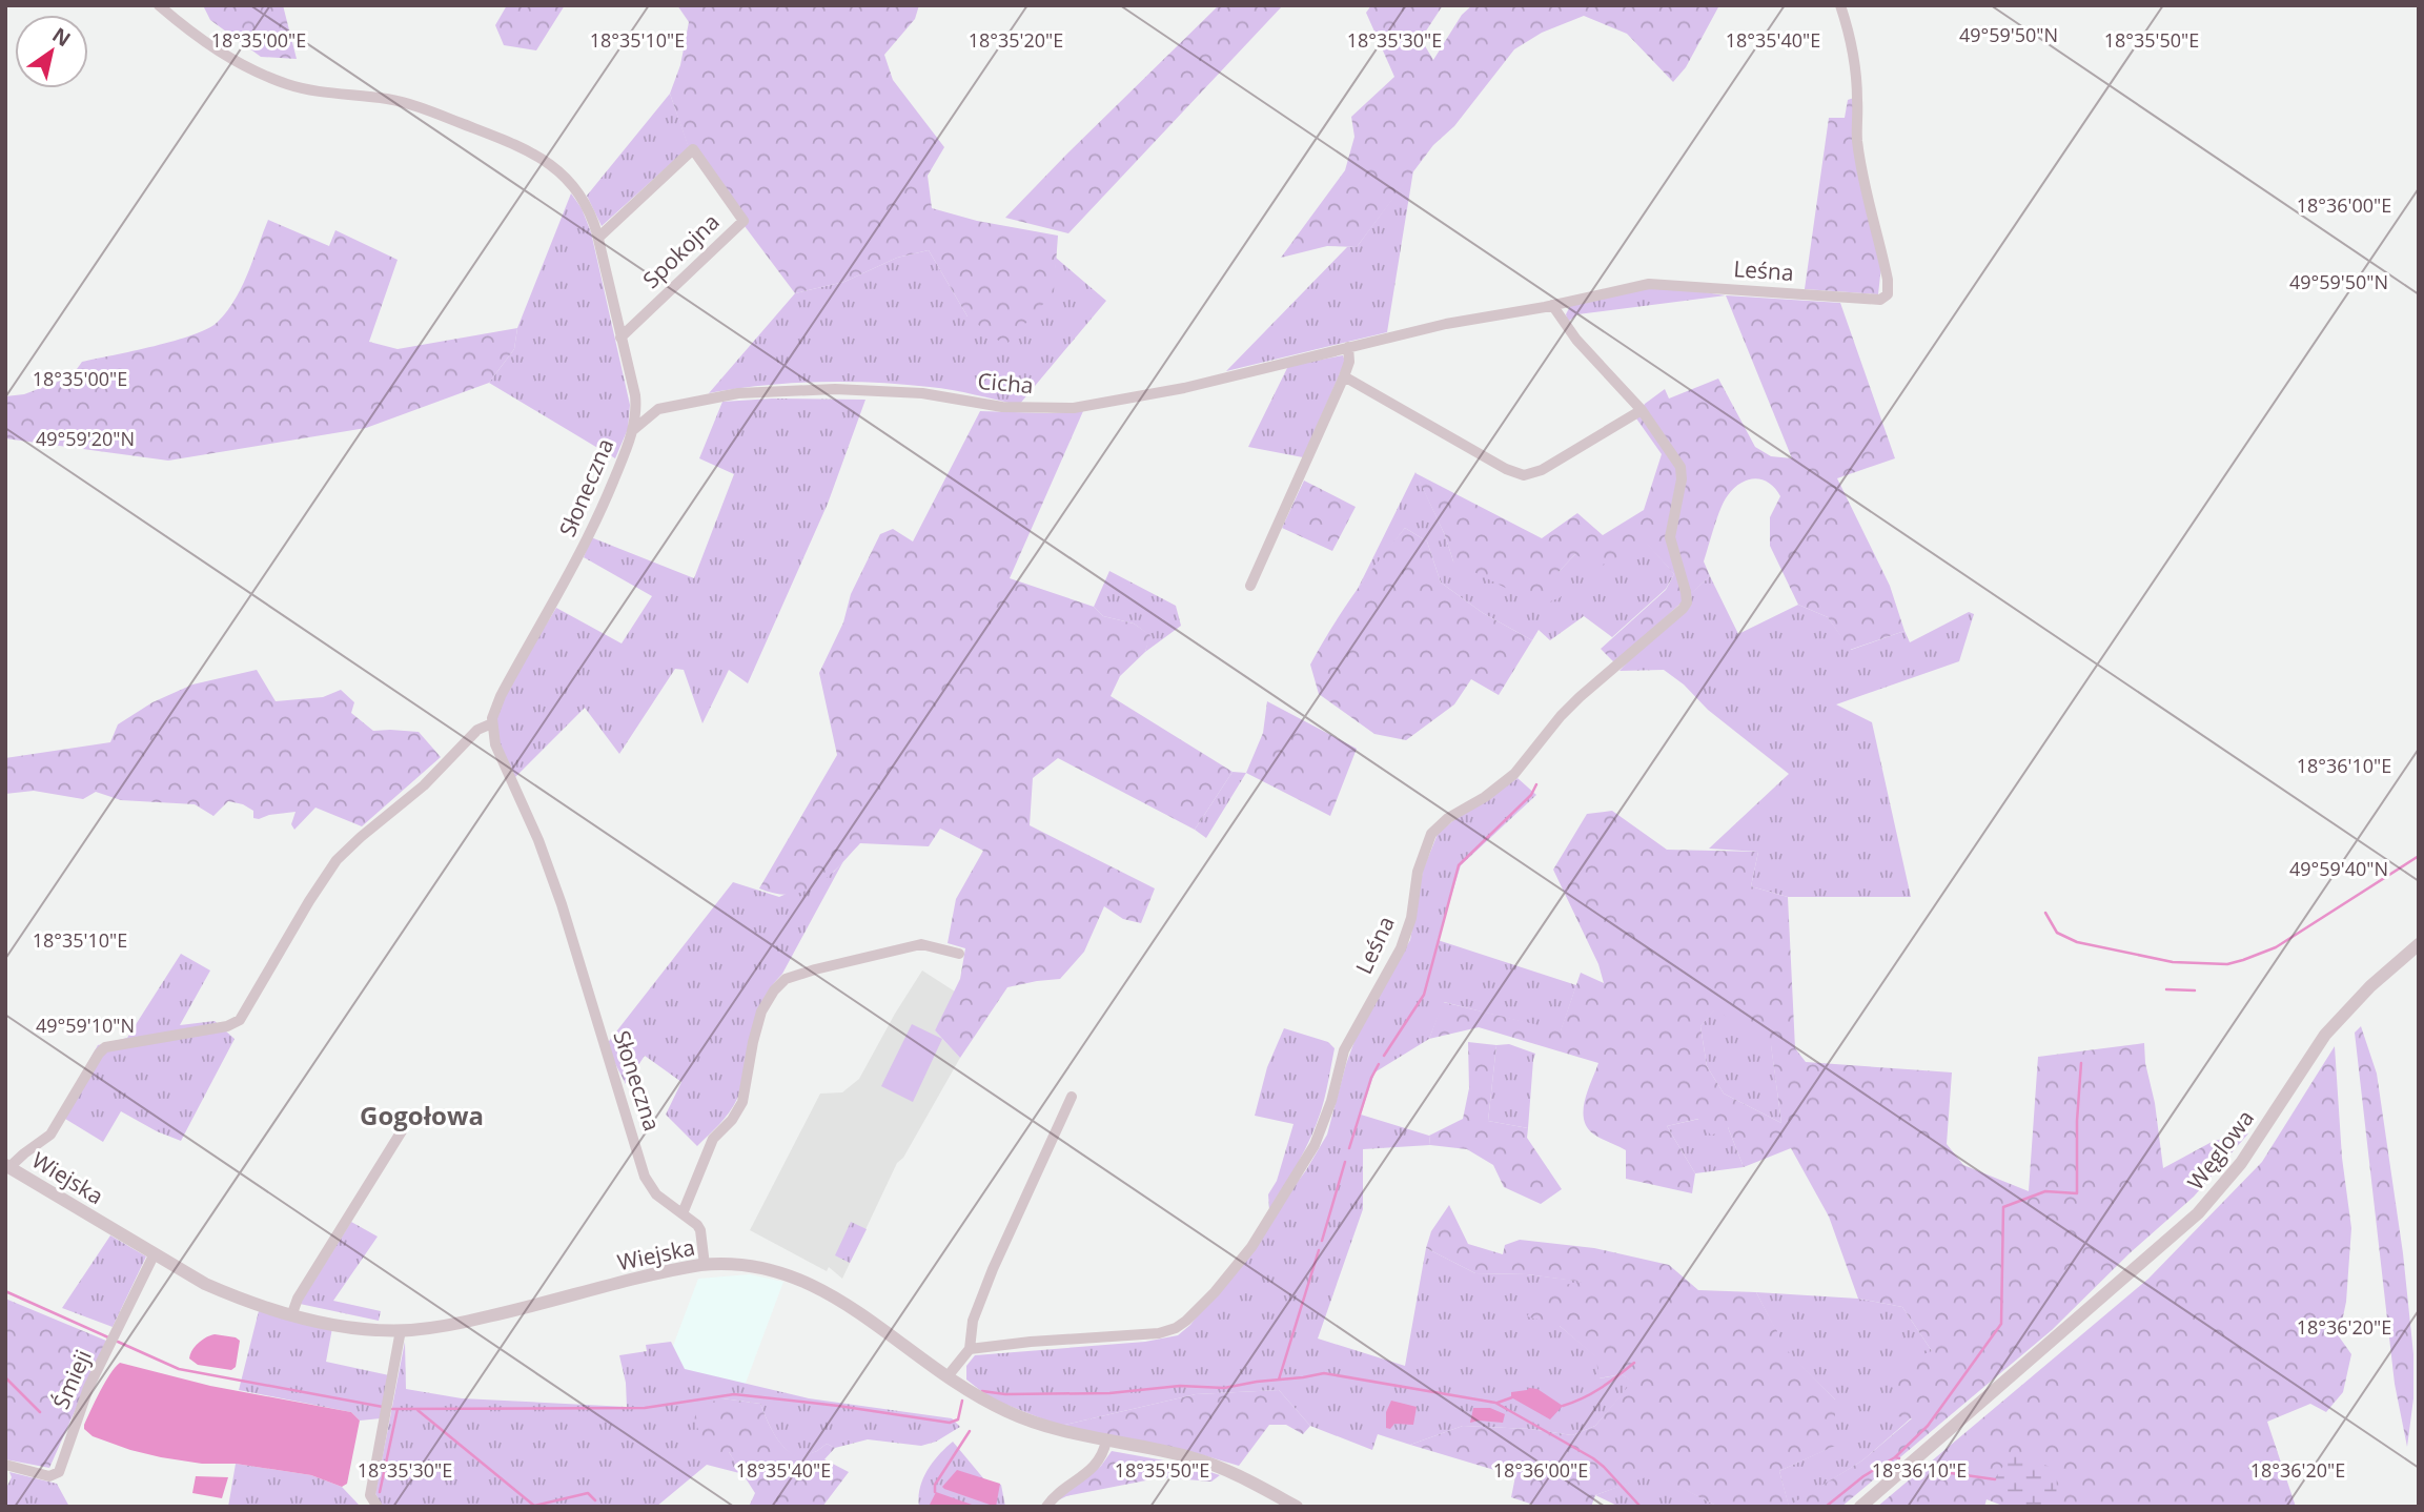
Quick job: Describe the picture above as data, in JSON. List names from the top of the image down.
{
  "streets": {
    "street": [
      "Spokojna",
      "Leśna",
      "Cicha",
      "Słoneczna",
      "Węglowa",
      "Wiejska",
      "Śmieji"
    ]
  },
  "crossings": [
    ["Spokojna", "Słoneczna"],
    ["Leśna", "Cicha"],
    ["Słoneczna", "Wiejska"],
    ["Wiejska", "Śmieji"]
  ],
  "districts": ["Gogołowa"],
  "north": "top right",
  "coordinates": [
    "49°59'50\"N",
    "18°35'10\"E",
    "18°35'20\"E",
    "18°35'30\"E",
    "18°35'40\"E",
    "18°35'50\"E",
    "18°35'00\"E",
    "18°36'00\"E",
    "49°59'20\"N",
    "18°36'10\"E",
    "49°59'40\"N",
    "49°59'10\"N",
    "18°36'20\"E"
  ]
}
